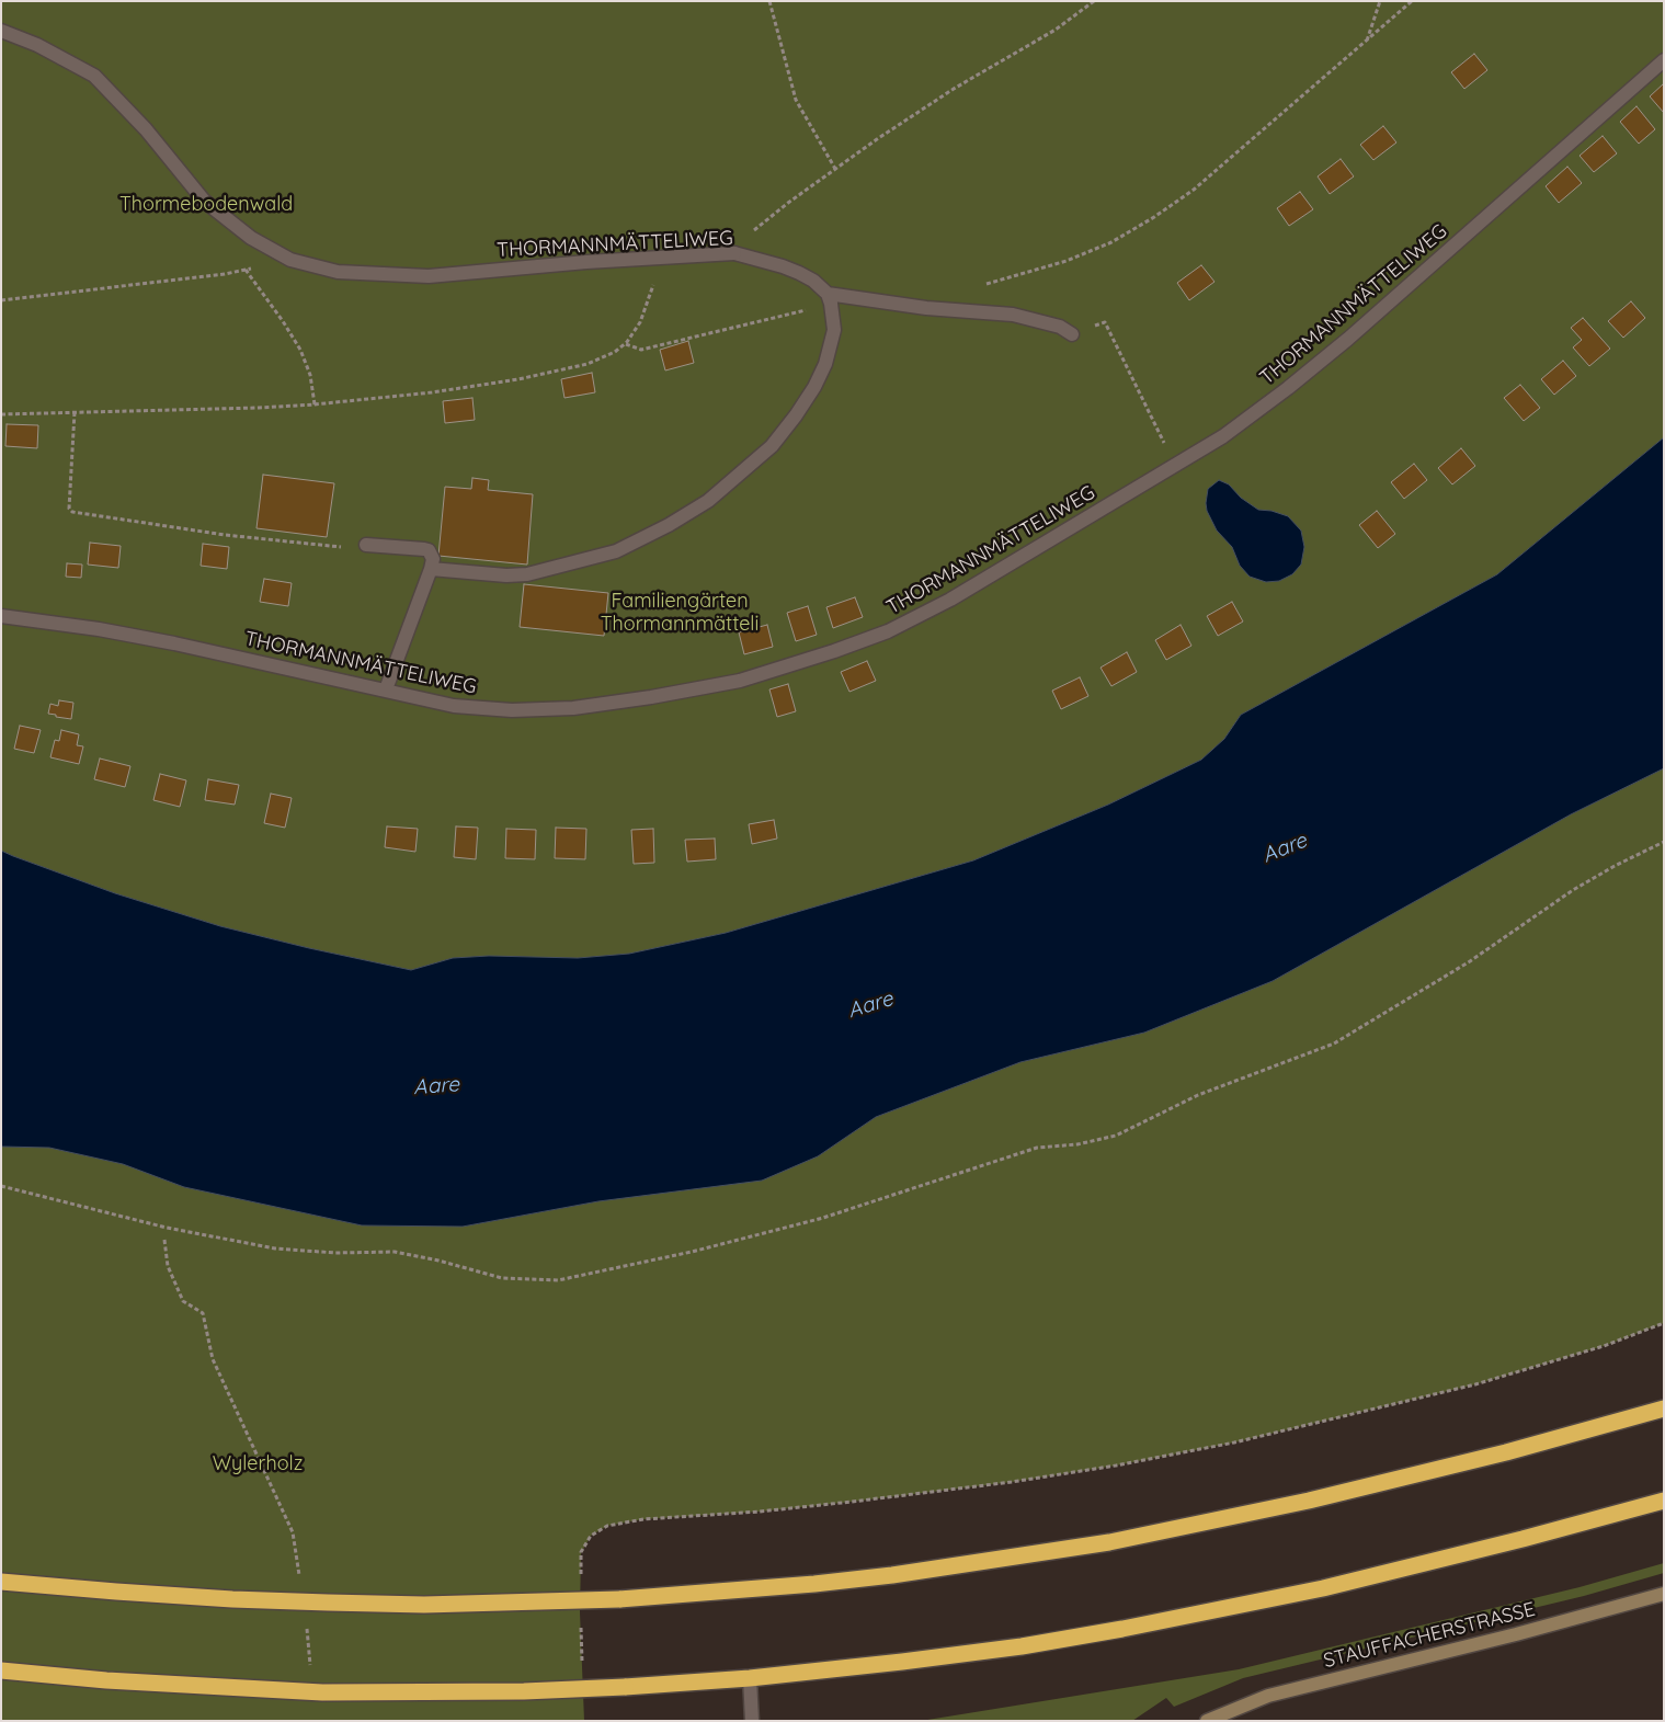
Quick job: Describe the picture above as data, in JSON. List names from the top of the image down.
{
  "streets": {
    "street": ["THORMANNMÄTTELIWEG", "STAUFFACHERSTRASSE"]
  },
  "water": ["Aare"],
  "parks": ["Thormebodenwald", "Familiengärten Thormannmätteli", "Wylerholz"]
}
